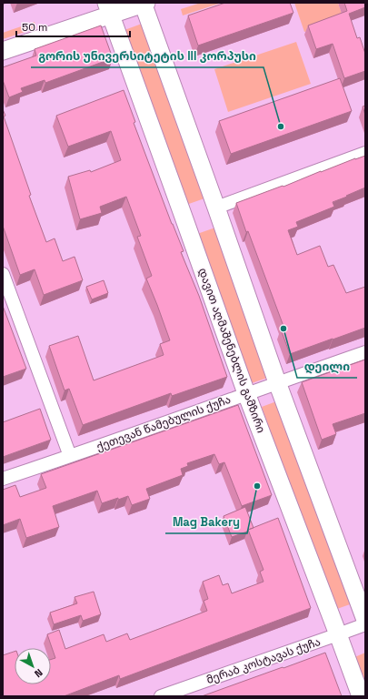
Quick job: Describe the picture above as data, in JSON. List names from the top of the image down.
{
  "streets": {
    "street": ["დავით აღმაშენებლის გამზირი", "ქეთევან წამებულის ქუჩა", "მერაბ კოსტავას ქუჩა"]
  },
  "crossings": [
    ["დავით აღმაშენებლის გამზირი", "ქეთევან წამებულის ქუჩა"],
    ["დავით აღმაშენებლის გამზირი", "მერაბ კოსტავას ქუჩა"]
  ],
  "places": ["გორის უნივერსიტეტის III კორპუსი", "დეილი", "Mag Bakery"],
  "scale_bar": "50 m",
  "north": "bottom right"
}
